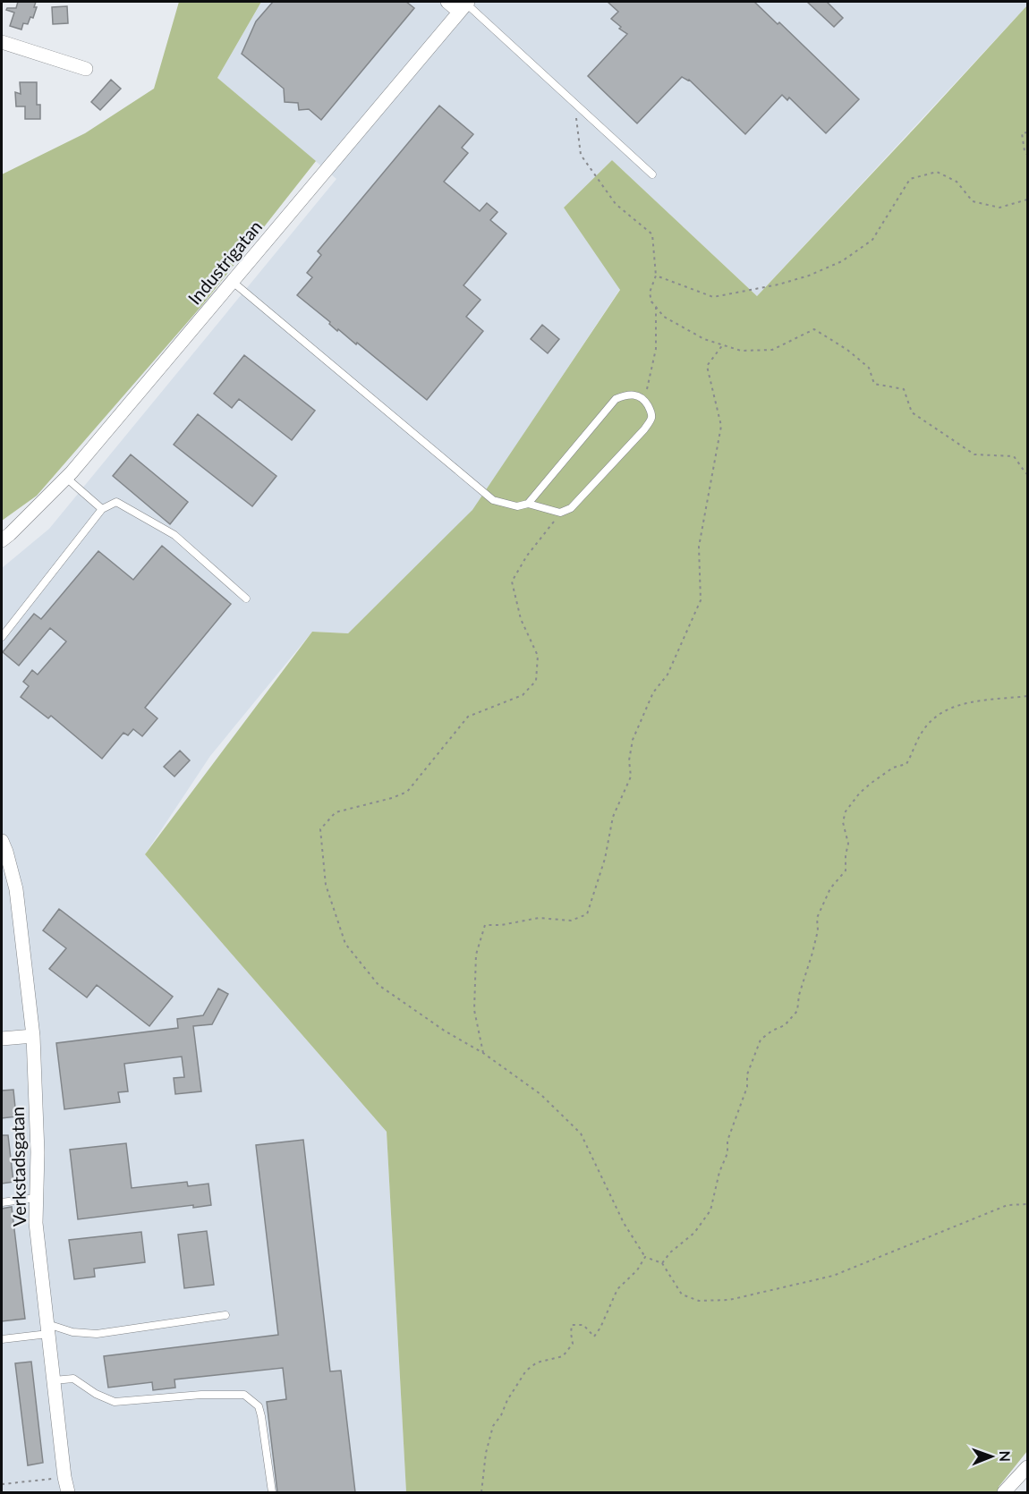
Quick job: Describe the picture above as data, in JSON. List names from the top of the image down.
{
  "streets": {
    "street": ["Industrigatan", "Verkstadsgatan"]
  },
  "north": "right"
}
